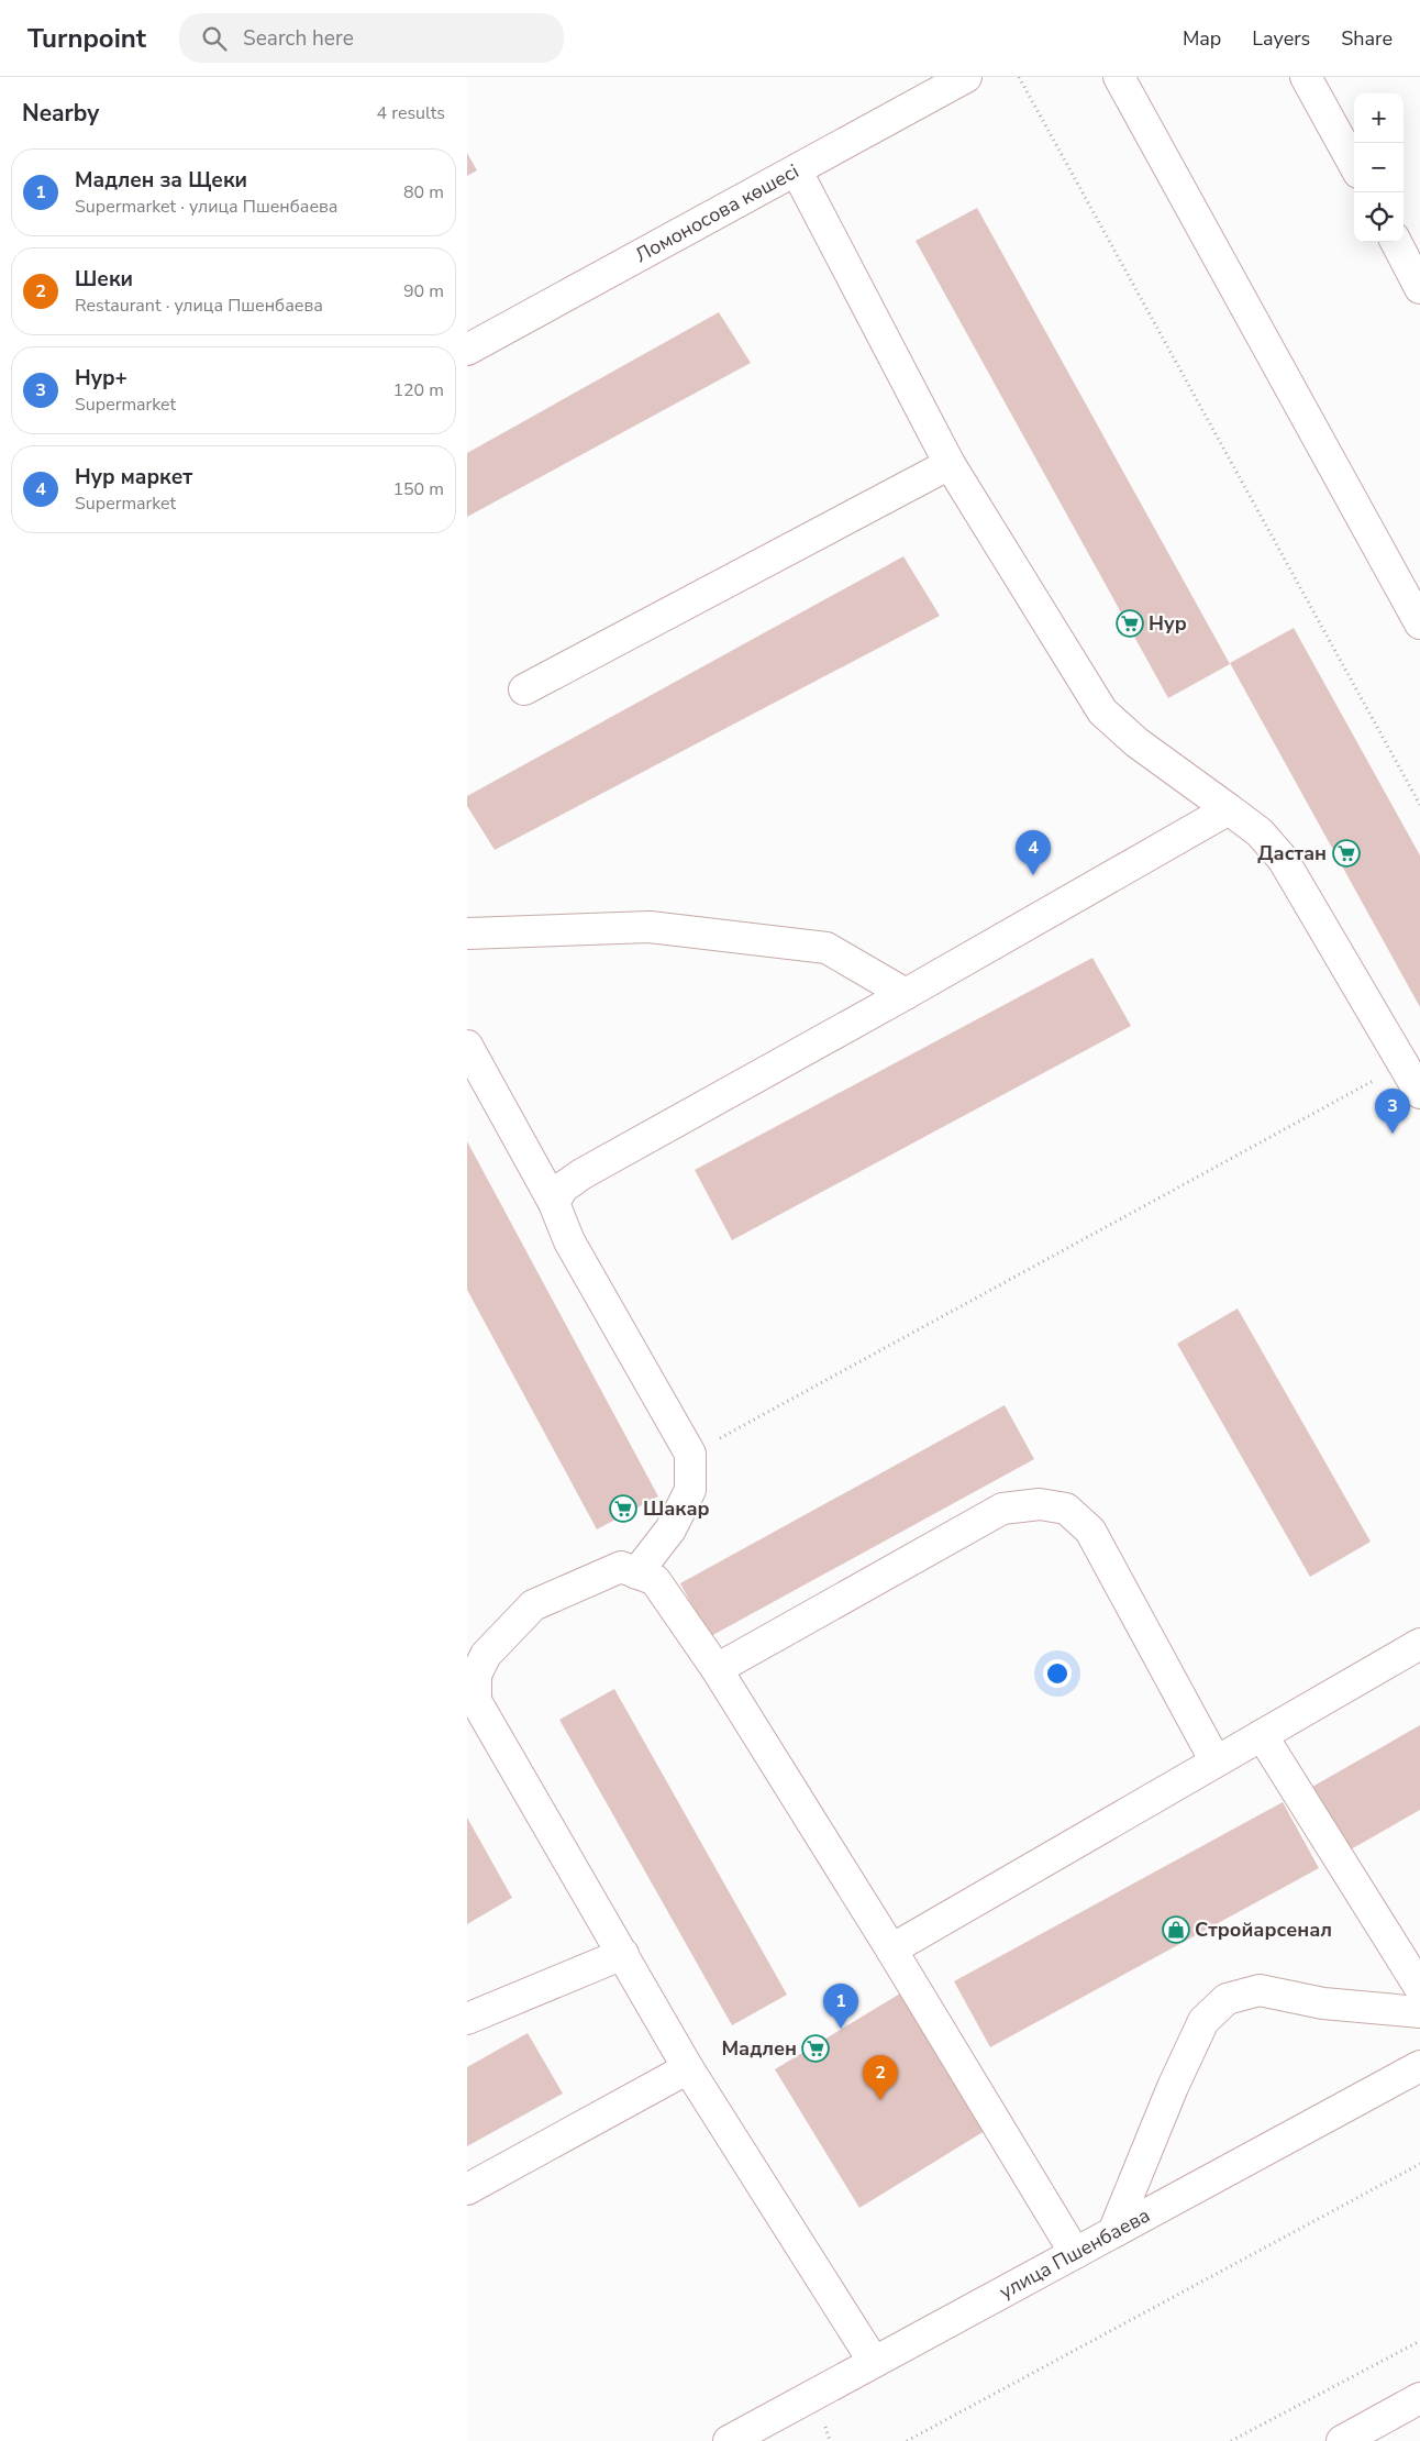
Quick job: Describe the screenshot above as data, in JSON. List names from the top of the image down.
{
  "streets": {
    "main road": ["Ломоносова көшесі", "улица Пшенбаева"]
  },
  "places": {
    "supermarket": [
      "Нур",
      "Дастан",
      "Шакар",
      "Мадлен"
    ],
    "shop": ["Стройарсенал"]
  },
  "page": {
    "header": "Turnpoint",
    "search": "Search here",
    "nav": ["Map", "Layers", "Share"],
    "heading": ["Nearby", "4 results"],
    "map_buttons": ["+", "−"],
    "list": [
      {
        "mark": "1",
        "name": "Мадлен за Щеки",
        "note": "Supermarket · улица Пшенбаева",
        "value": "80 m"
      },
      {
        "mark": "2",
        "name": "Шеки",
        "note": "Restaurant · улица Пшенбаева",
        "value": "90 m"
      },
      {
        "mark": "3",
        "name": "Нур+",
        "note": "Supermarket",
        "value": "120 m"
      },
      {
        "mark": "4",
        "name": "Нур маркет",
        "note": "Supermarket",
        "value": "150 m"
      }
    ],
    "pins": [
      "4",
      "3",
      "1",
      "2"
    ]
  }
}
